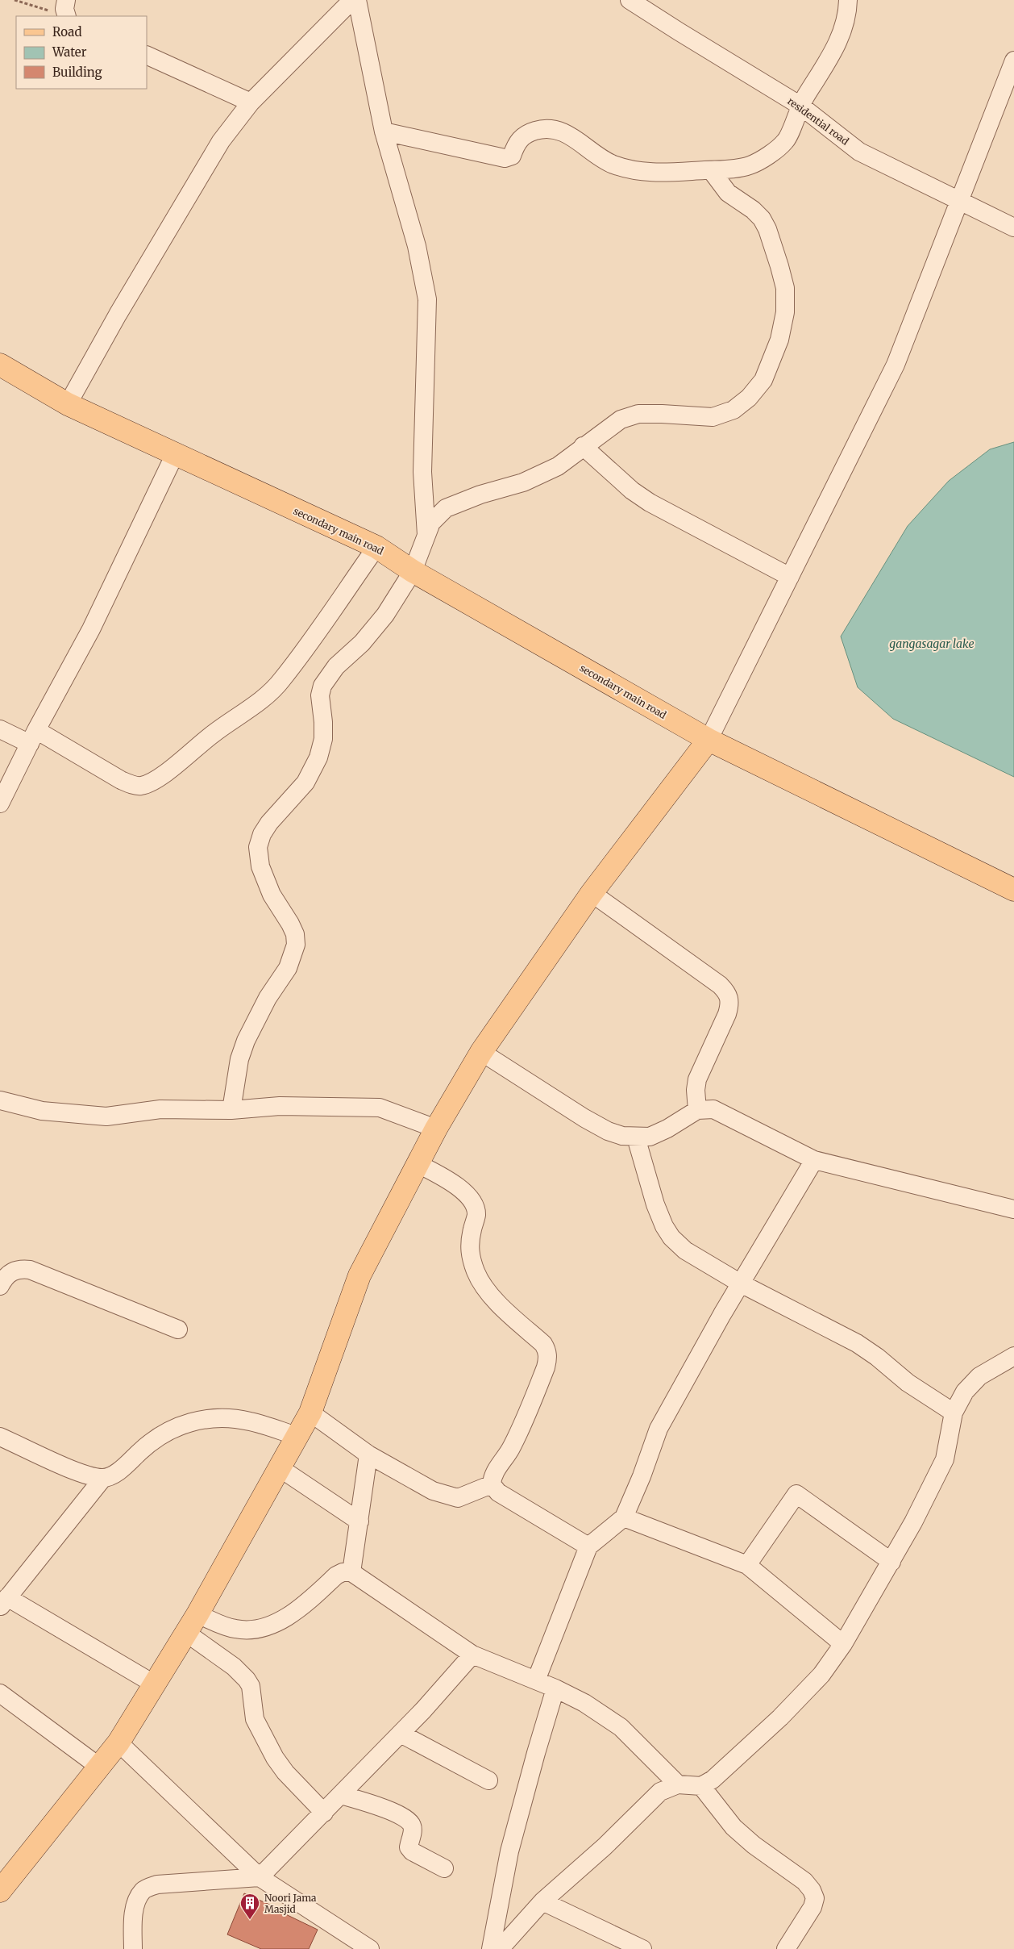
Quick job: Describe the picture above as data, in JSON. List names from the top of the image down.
{
  "streets": {
    "main road": ["secondary main road"],
    "street": ["residential road"]
  },
  "water": ["gangasagar lake"],
  "places": {
    "building": ["Noori Jama Masjid"]
  },
  "legend": ["Road", "Water", "Building"]
}
